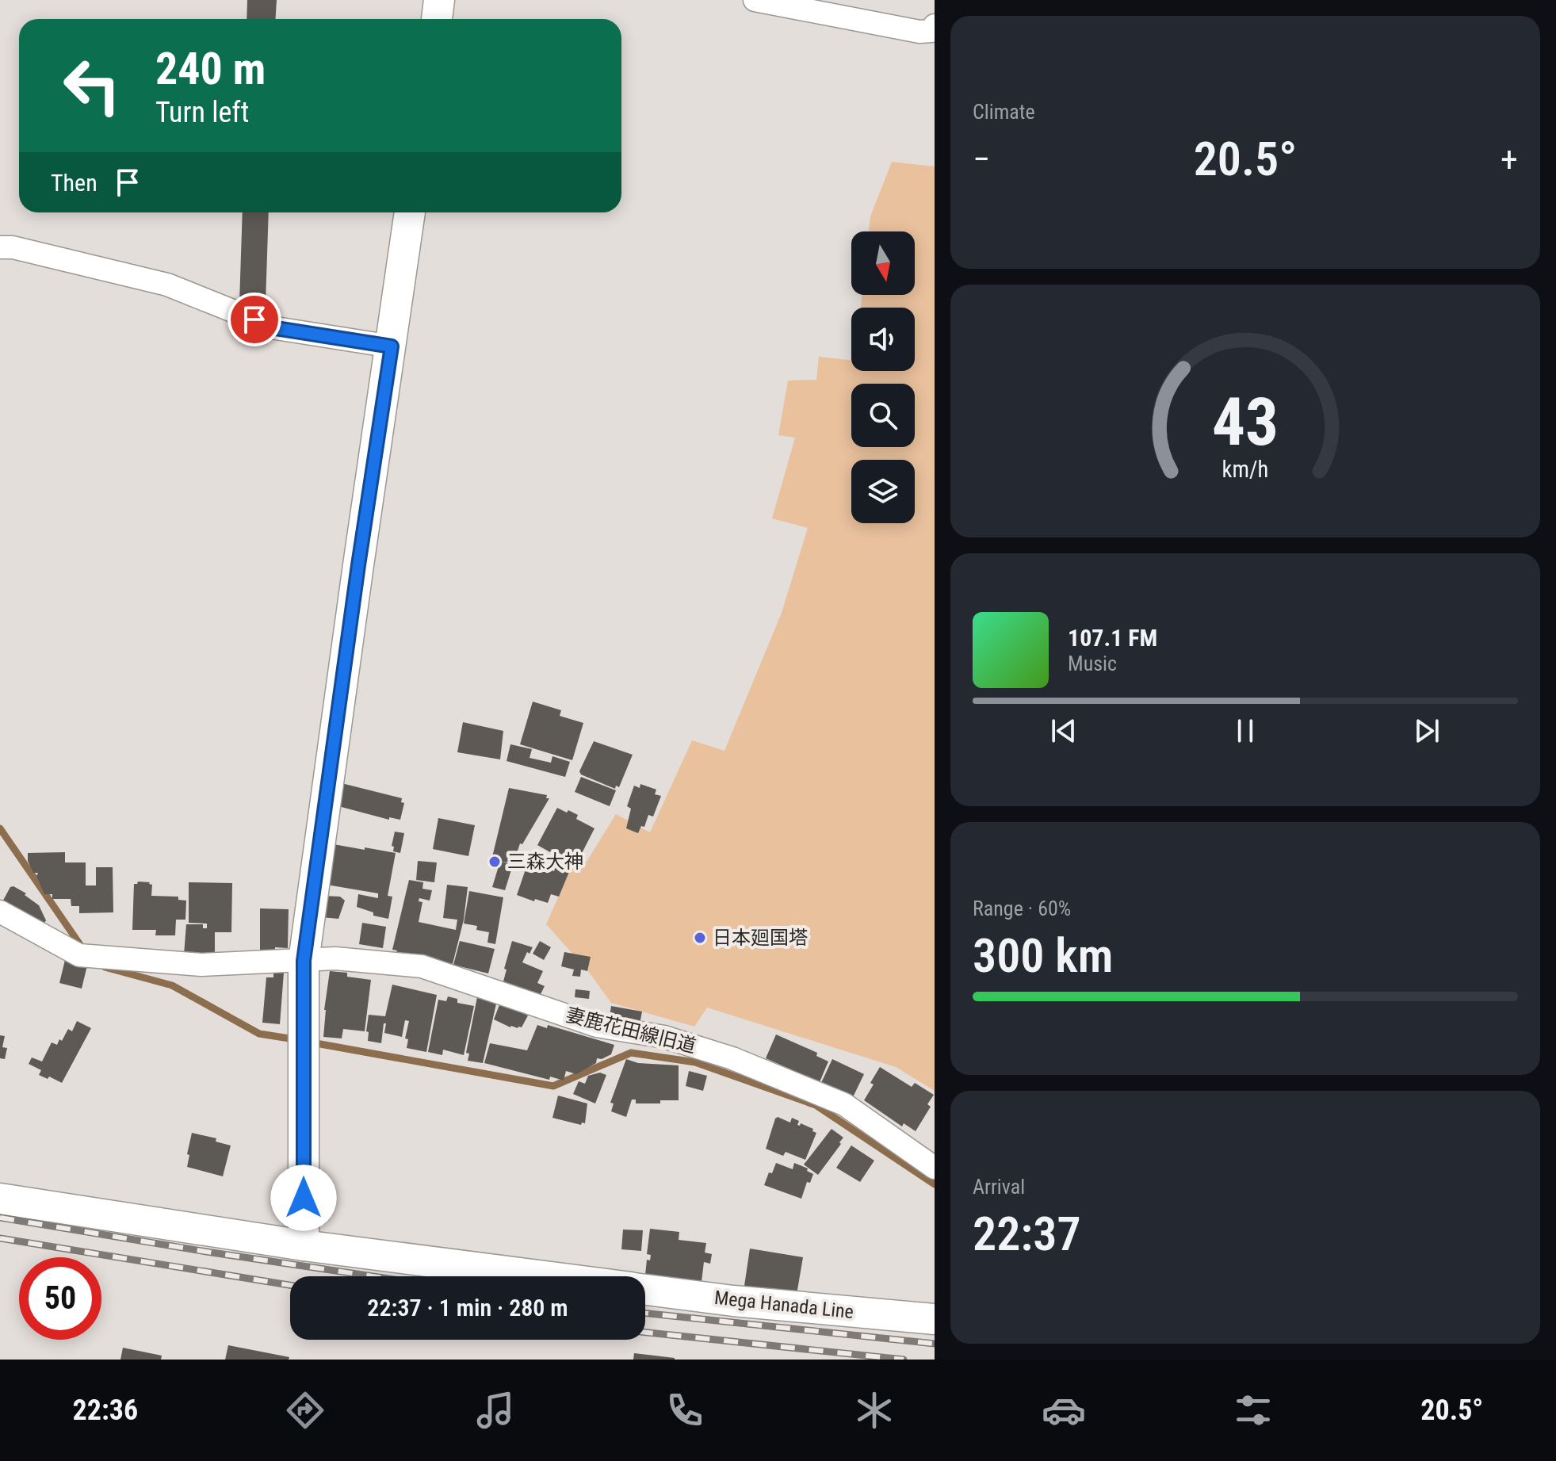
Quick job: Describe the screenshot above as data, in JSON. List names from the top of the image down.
{
  "streets": {
    "main road": ["Mega Hanada Line"],
    "street": ["妻鹿花田線旧道"]
  },
  "places": ["三森大神", "日本廻国塔"],
  "north": "bottom",
  "page": {
    "tile": [
      "Climate",
      ["Range · 60%", "300 km"],
      ["Arrival", "22:37"]
    ],
    "turn": ["240 m", "Turn left"],
    "heat": ["−", "20.5°", "+"],
    "then": "Then",
    "song": ["107.1 FM", "Music"],
    "limit": "50",
    "trip": "22:37 · 1 min · 280 m",
    "tabs": ["22:36", "20.5°"],
    "gauge": ["43", "km/h"]
  }
}
